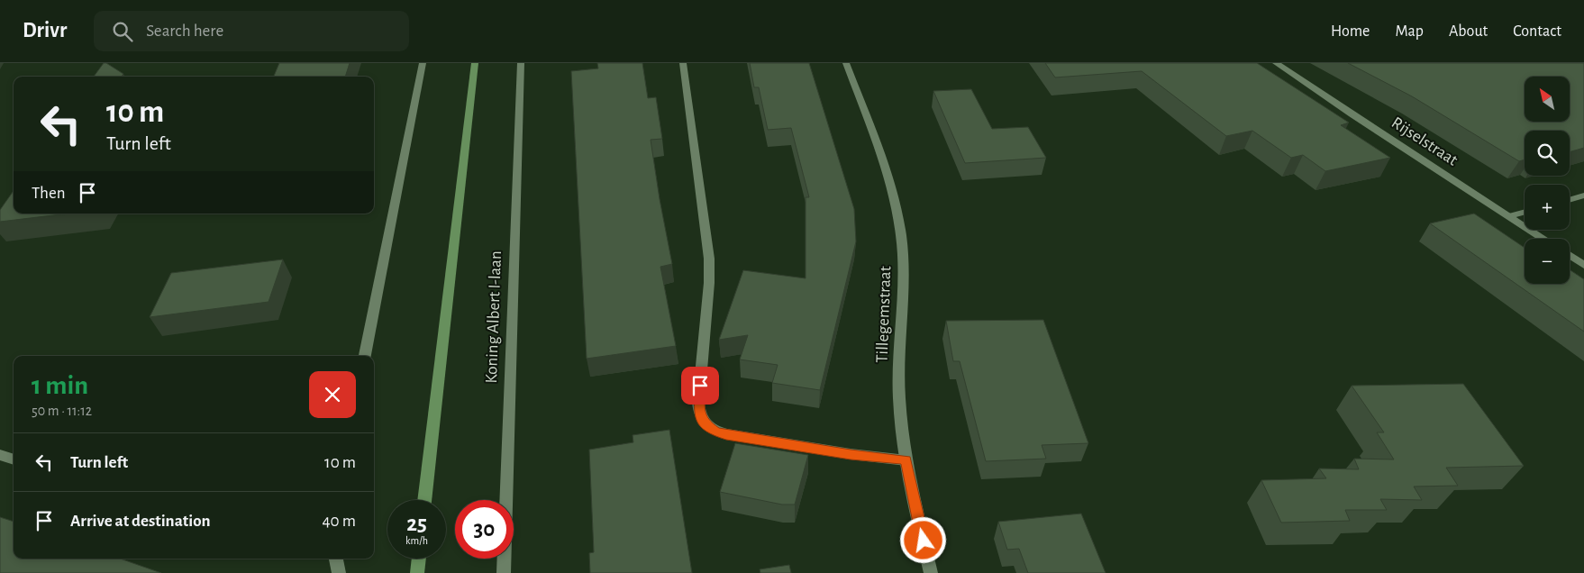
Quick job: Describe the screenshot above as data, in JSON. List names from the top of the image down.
{
  "streets": {
    "street": ["Rijselstraat", "Tillegemstraat", "Koning Albert I-laan"]
  },
  "north": "top left",
  "page": {
    "header": "Drivr",
    "search": "Search here",
    "nav": [
      "Home",
      "Map",
      "About",
      "Contact"
    ],
    "map_buttons": ["+", "−"],
    "turn": ["10 m", "Turn left"],
    "then": "Then",
    "heading": ["1 min", "50 m · 11:12"],
    "list": [
      {
        "name": "Turn left",
        "value": "10 m"
      },
      {
        "name": "Arrive at destination",
        "value": "40 m"
      }
    ],
    "speed": "25 km/h",
    "limit": "30"
  }
}
